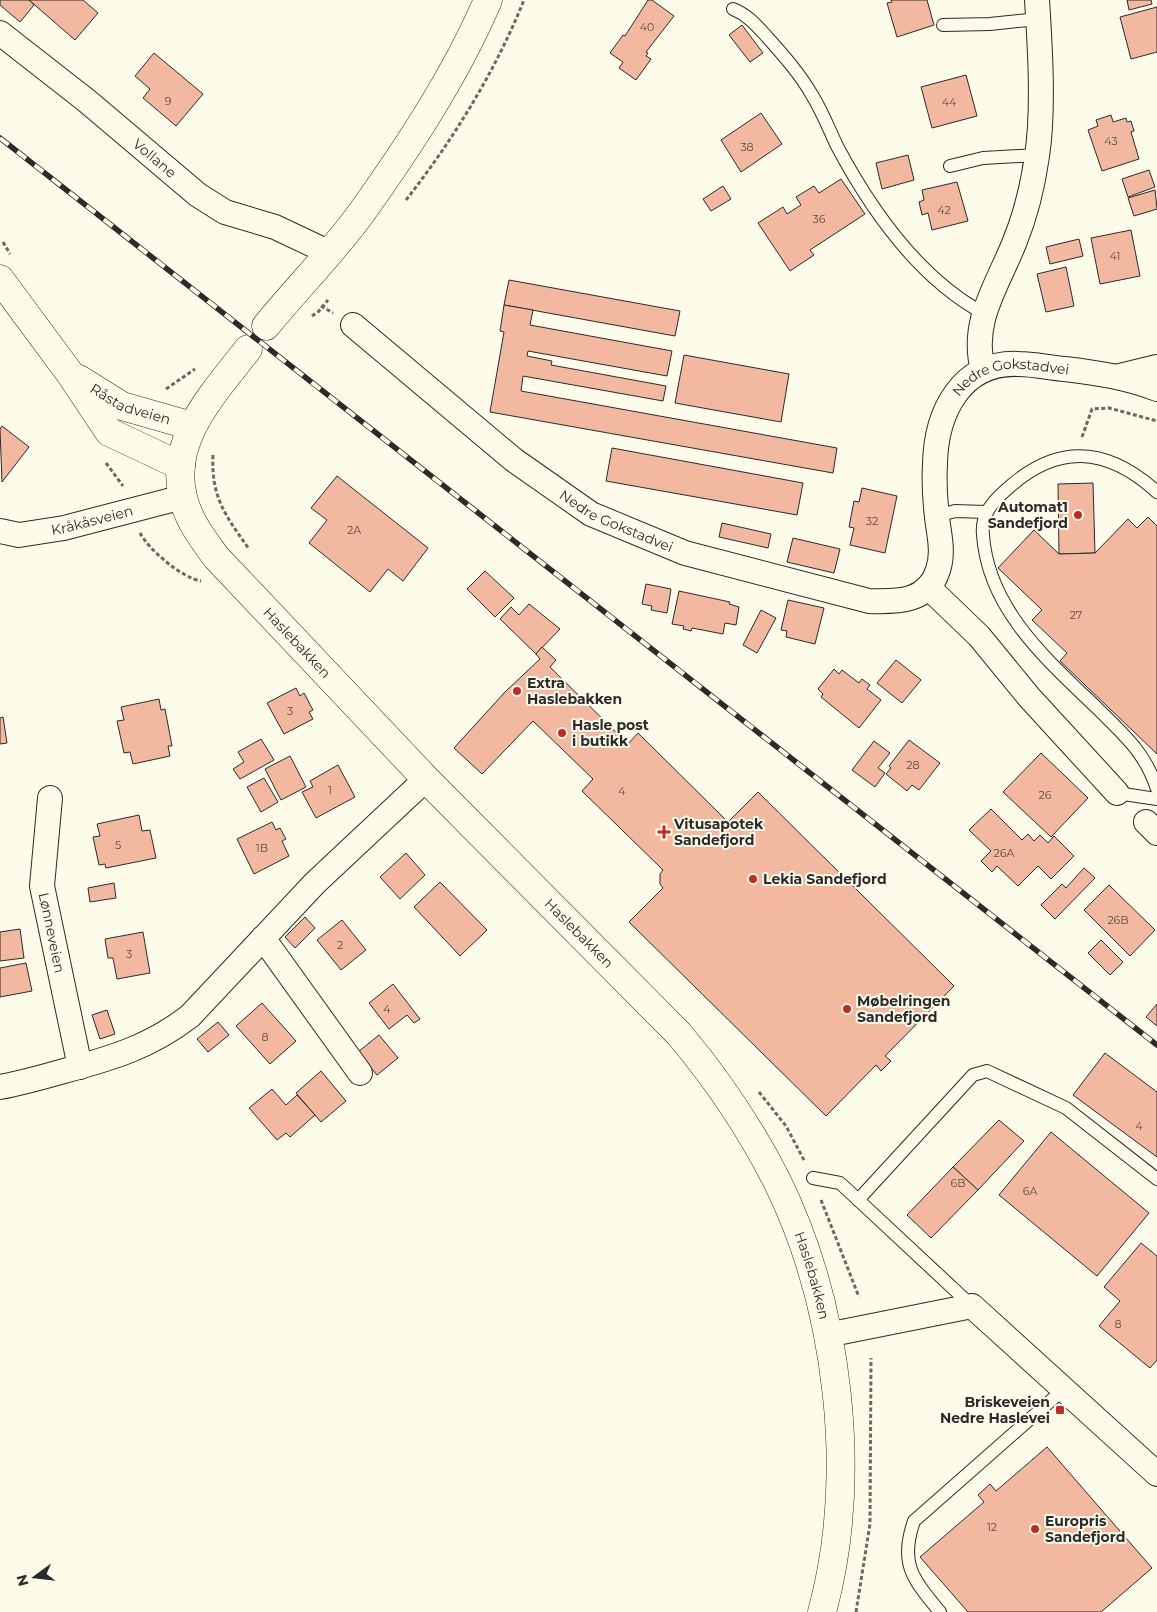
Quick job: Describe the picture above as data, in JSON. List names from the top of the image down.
{
  "streets": {
    "main road": ["Råstadveien", "Haslebakken"],
    "street": [
      "Vollane",
      "Nedre Gokstadvei",
      "Kråkåsveien",
      "Lønneveien"
    ]
  },
  "crossings": [
    ["Råstadveien", "Haslebakken"],
    ["Kråkåsveien", "Haslebakken"]
  ],
  "places": {
    "other": [
      "Automat1 Sandefjord",
      "Extra Haslebakken",
      "Hasle post i butikk",
      "Lekia Sandefjord",
      "Møbelringen Sandefjord",
      "Europris Sandefjord"
    ],
    "health": ["Vitusapotek Sandefjord"],
    "transit": ["Briskeveien Nedre Haslevei"]
  },
  "house_numbers": [
    "40",
    "9",
    "44",
    "43",
    "38",
    "42",
    "36",
    "41",
    "32",
    "2A",
    "27",
    "3",
    "28",
    "1",
    "4",
    "26",
    "5",
    "1B",
    "26A",
    "26B",
    "2",
    "3",
    "4",
    "8",
    "4",
    "6B",
    "6A",
    "8",
    "12"
  ],
  "north": "left"
}
